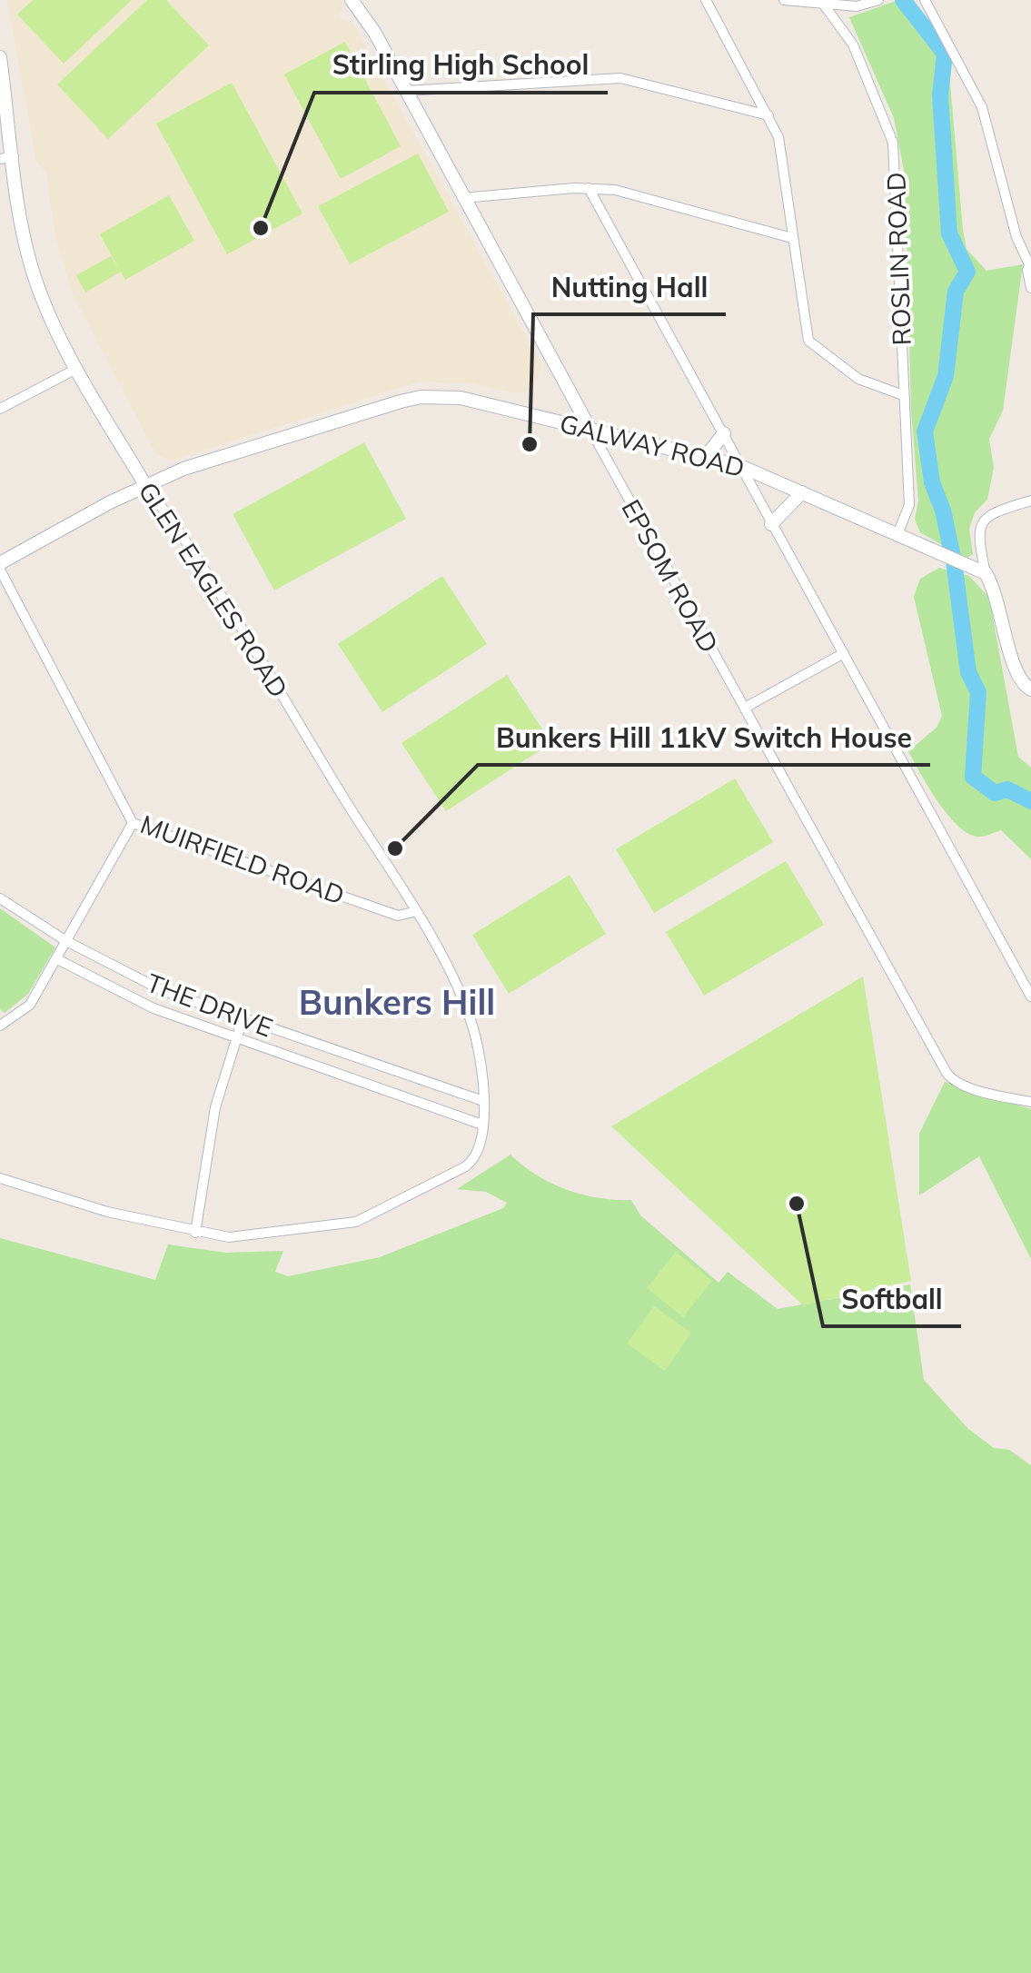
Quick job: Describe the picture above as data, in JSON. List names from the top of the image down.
{
  "streets": {
    "street": [
      "ROSLIN ROAD",
      "GALWAY ROAD",
      "EPSOM ROAD",
      "GLEN EAGLES ROAD",
      "MUIRFIELD ROAD",
      "THE DRIVE"
    ]
  },
  "crossings": [
    ["ROSLIN ROAD", "GALWAY ROAD"],
    ["GALWAY ROAD", "EPSOM ROAD"],
    ["GALWAY ROAD", "GLEN EAGLES ROAD"],
    ["GALWAY ROAD", "MUIRFIELD ROAD"],
    ["GLEN EAGLES ROAD", "MUIRFIELD ROAD"],
    ["GLEN EAGLES ROAD", "THE DRIVE"]
  ],
  "districts": ["Bunkers Hill"],
  "places": [
    "Stirling High School",
    "Nutting Hall",
    "Bunkers Hill 11kV Switch House",
    "Softball"
  ]
}
